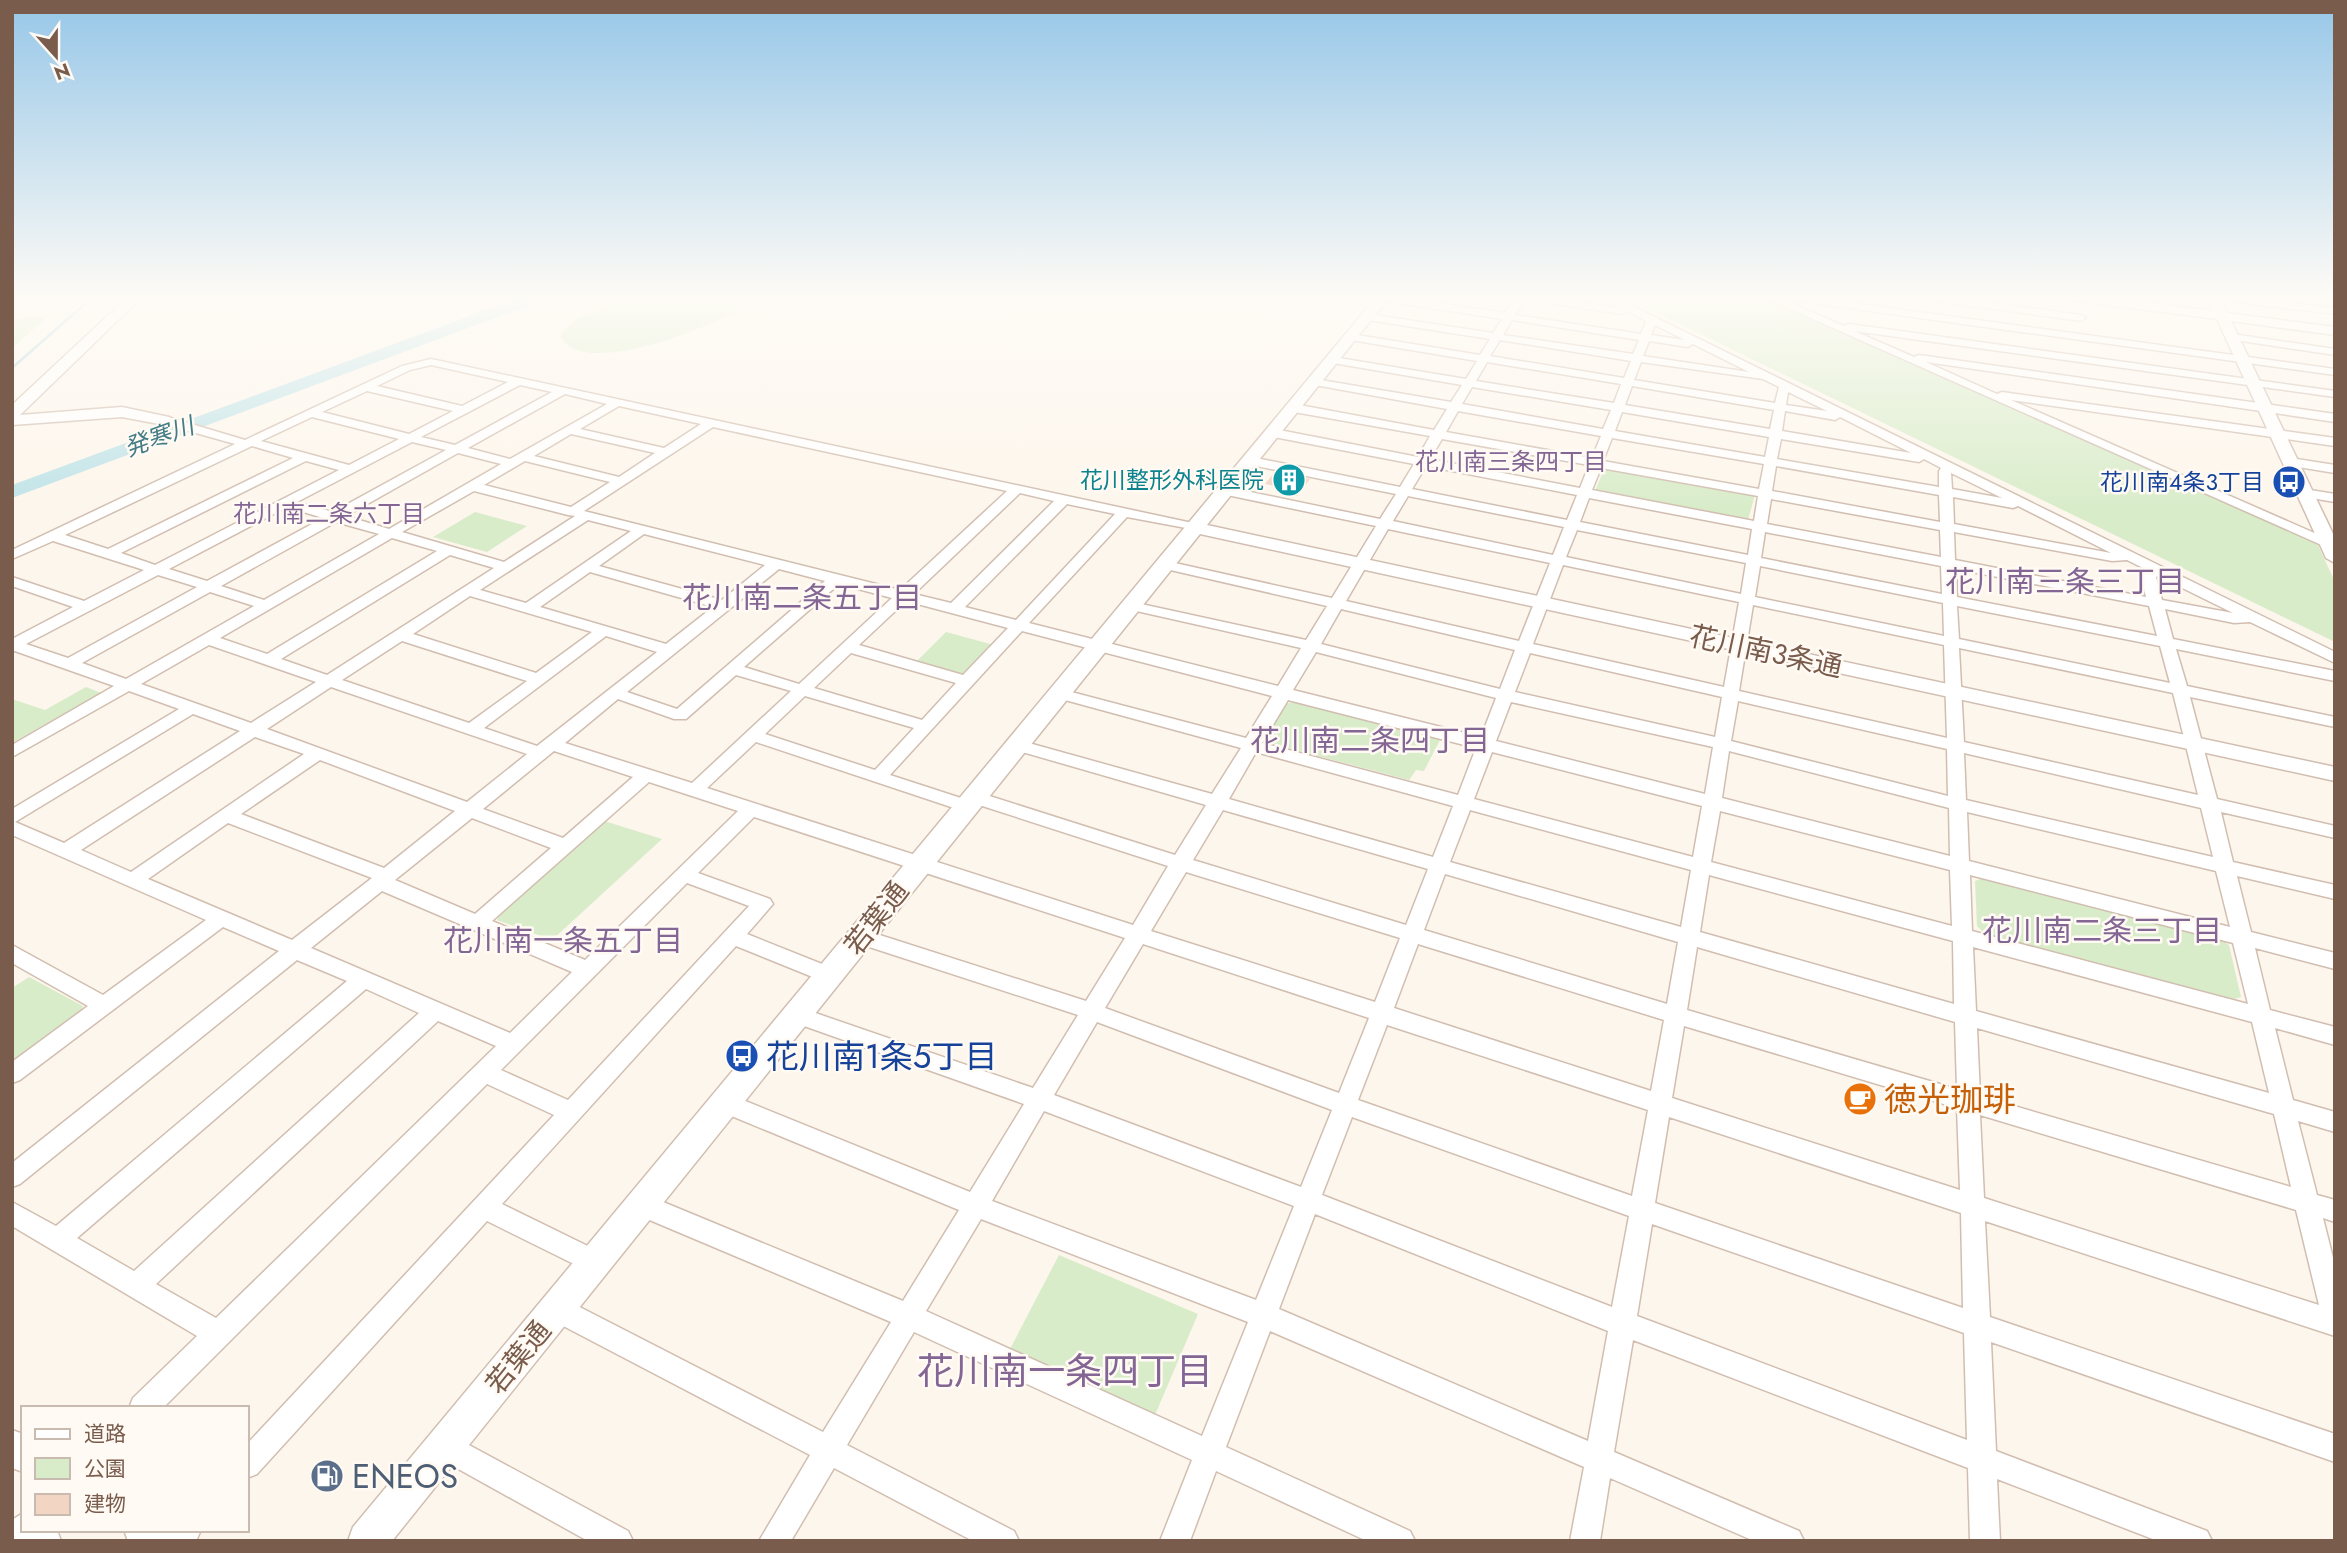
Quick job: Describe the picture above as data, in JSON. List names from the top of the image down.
{
  "streets": {
    "street": ["花川南3条通", "若葉通"]
  },
  "crossings": [
    ["花川南3条通", "若葉通"]
  ],
  "districts": [
    "花川南三条四丁目",
    "花川南二条六丁目",
    "花川南三条三丁目",
    "花川南二条五丁目",
    "花川南二条四丁目",
    "花川南二条三丁目",
    "花川南一条五丁目",
    "花川南一条四丁目"
  ],
  "water": ["発寒川"],
  "places": {
    "building": ["花川整形外科医院"],
    "bus stop": ["花川南4条3丁目", "花川南1条5丁目"],
    "cafe": ["徳光珈琲"],
    "fuel station": ["ENEOS"]
  },
  "legend": ["道路", "公園", "建物"],
  "north": "bottom"
}
